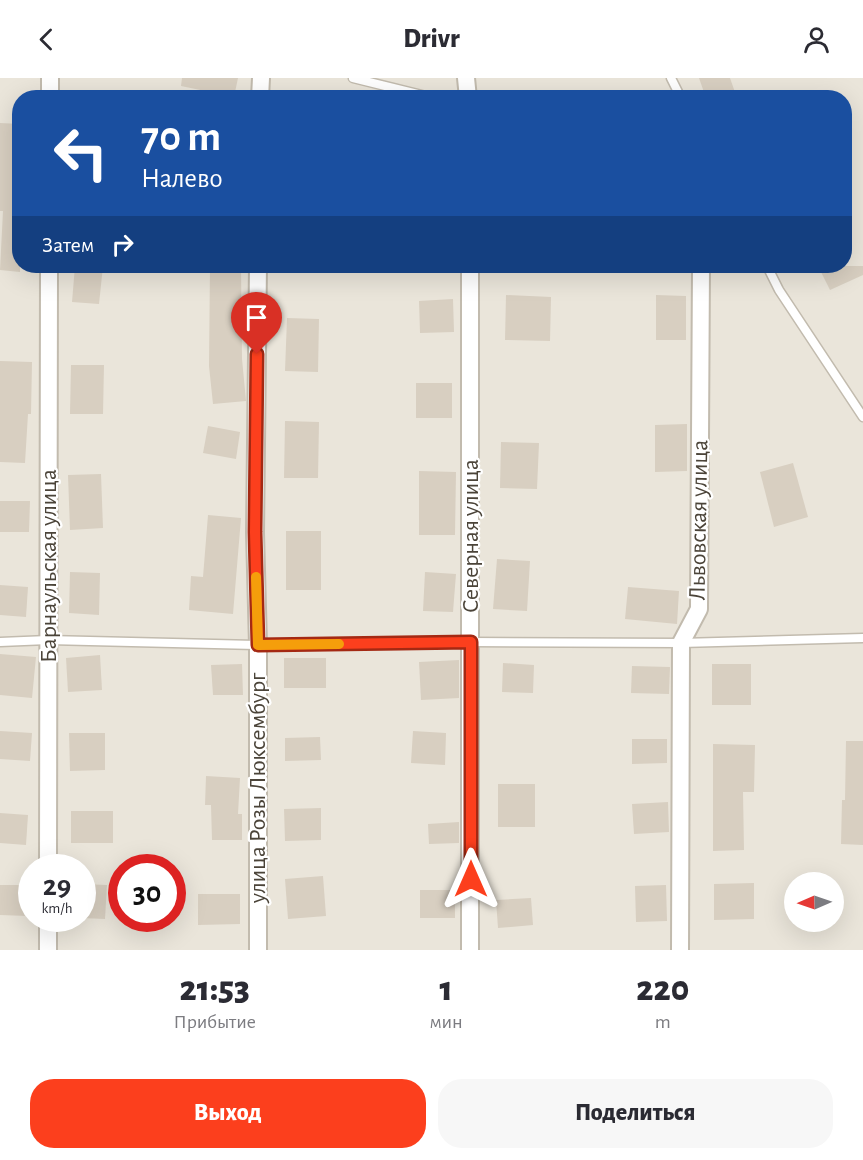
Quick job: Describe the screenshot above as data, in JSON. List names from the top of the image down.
{
  "streets": {
    "street": [
      "Львовская улица",
      "Северная улица",
      "Барнаульская улица",
      "улица Розы Люксембург"
    ]
  },
  "north": "left",
  "page": {
    "header": "Drivr",
    "turn": ["70 m", "Налево"],
    "then": "Затем",
    "speed": "29 km/h",
    "limit": "30",
    "eta": [
      "21:53",
      "Прибытие",
      "1",
      "мин",
      "220",
      "m"
    ],
    "buttons": ["Выход", "Поделиться"]
  }
}
